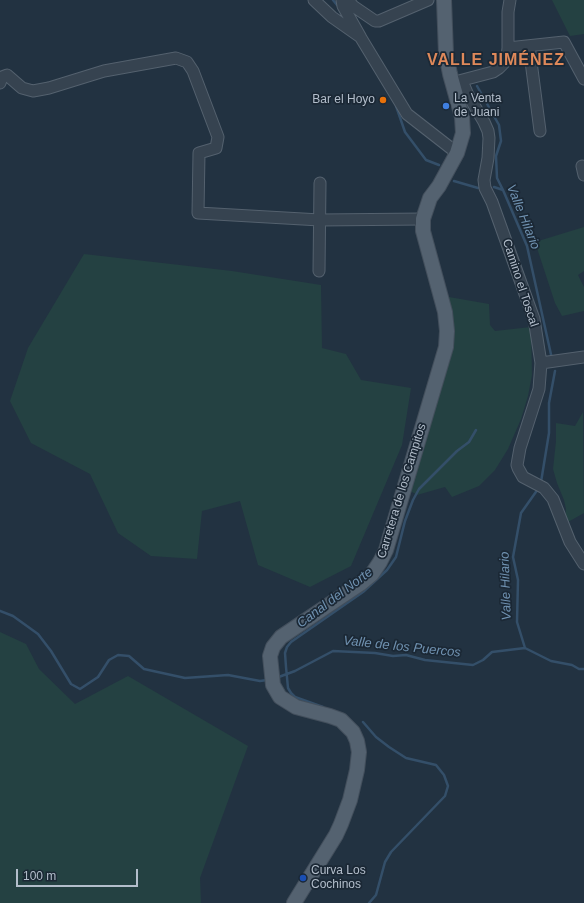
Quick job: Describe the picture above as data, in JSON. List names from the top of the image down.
{
  "streets": {
    "main road": ["Carretera de los Campitos"],
    "street": ["Camino el Toscal"]
  },
  "crossings": [
    ["Camino el Toscal", "Carretera de los Campitos"]
  ],
  "districts": ["VALLE JIMÉNEZ"],
  "water": ["Valle Hilario", "Canal del Norte", "Valle de los Puercos"],
  "places": ["Bar el Hoyo", "La Venta de Juani", "Curva Los Cochinos"],
  "scale_bar": "100 m"
}
